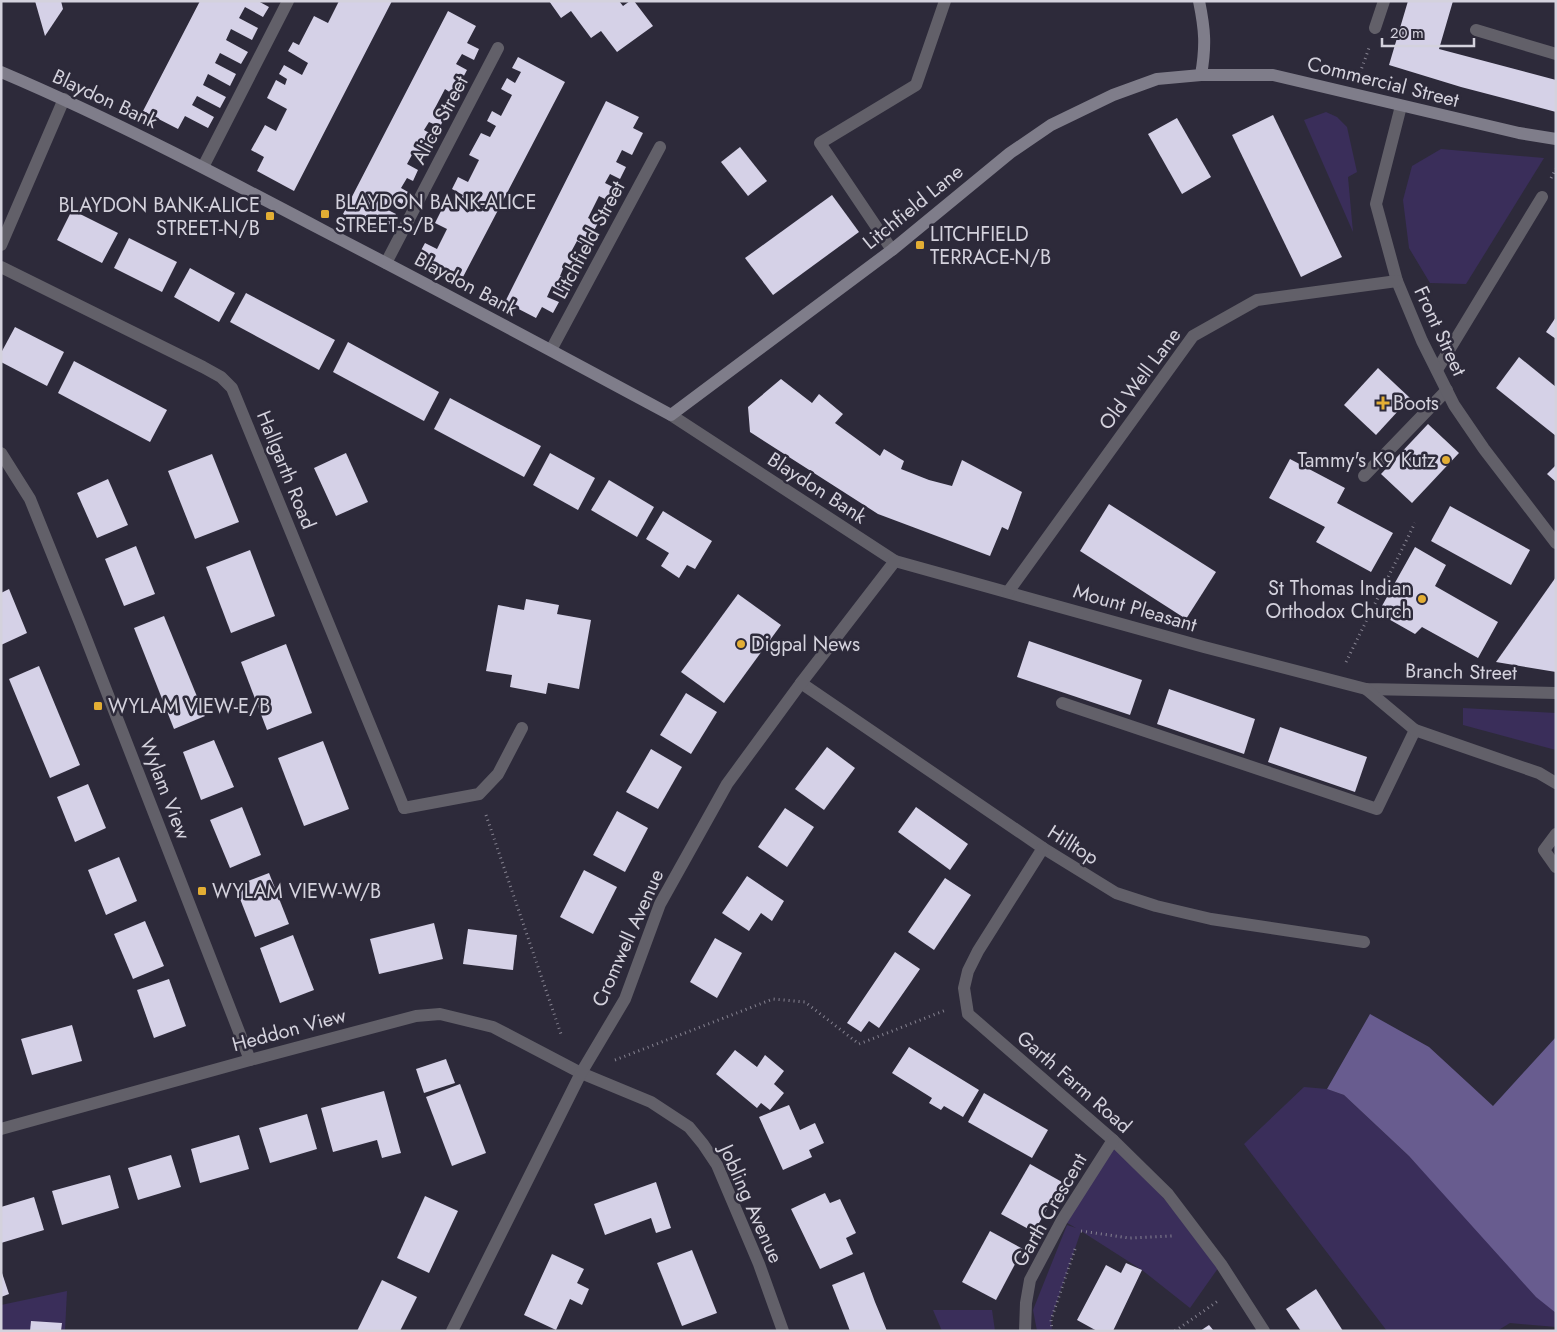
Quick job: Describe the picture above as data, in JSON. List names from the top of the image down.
{
  "streets": {
    "street": [
      "Commercial Street",
      "Blaydon Bank",
      "Alice Street",
      "Litchfield Lane",
      "Litchfield Street",
      "Front Street",
      "Old Well Lane",
      "Hallgarth Road",
      "Mount Pleasant",
      "Branch Street",
      "Wylam View",
      "Hilltop",
      "Cromwell Avenue",
      "Heddon View",
      "Garth Farm Road",
      "Jobling Avenue",
      "Garth Crescent"
    ]
  },
  "crossings": [
    ["Commercial Street", "Litchfield Lane"],
    ["Commercial Street", "Front Street"],
    ["Blaydon Bank", "Alice Street"],
    ["Blaydon Bank", "Litchfield Lane"],
    ["Blaydon Bank", "Litchfield Street"],
    ["Blaydon Bank", "Mount Pleasant"],
    ["Blaydon Bank", "Cromwell Avenue"],
    ["Front Street", "Old Well Lane"],
    ["Old Well Lane", "Mount Pleasant"],
    ["Mount Pleasant", "Branch Street"],
    ["Mount Pleasant", "Cromwell Avenue"],
    ["Wylam View", "Heddon View"],
    ["Hilltop", "Cromwell Avenue"],
    ["Cromwell Avenue", "Heddon View"],
    ["Cromwell Avenue", "Jobling Avenue"],
    ["Heddon View", "Jobling Avenue"],
    ["Garth Farm Road", "Garth Crescent"]
  ],
  "places": {
    "transit": [
      "BLAYDON BANK-ALICE STREET-S/B",
      "BLAYDON BANK-ALICE STREET-N/B",
      "LITCHFIELD TERRACE-N/B",
      "WYLAM VIEW-E/B",
      "WYLAM VIEW-W/B"
    ],
    "health": ["Boots"],
    "other": ["Tammy's K9 Kutz", "St Thomas Indian Orthodox Church", "Digpal News"]
  },
  "scale_bar": "20 m"
}
